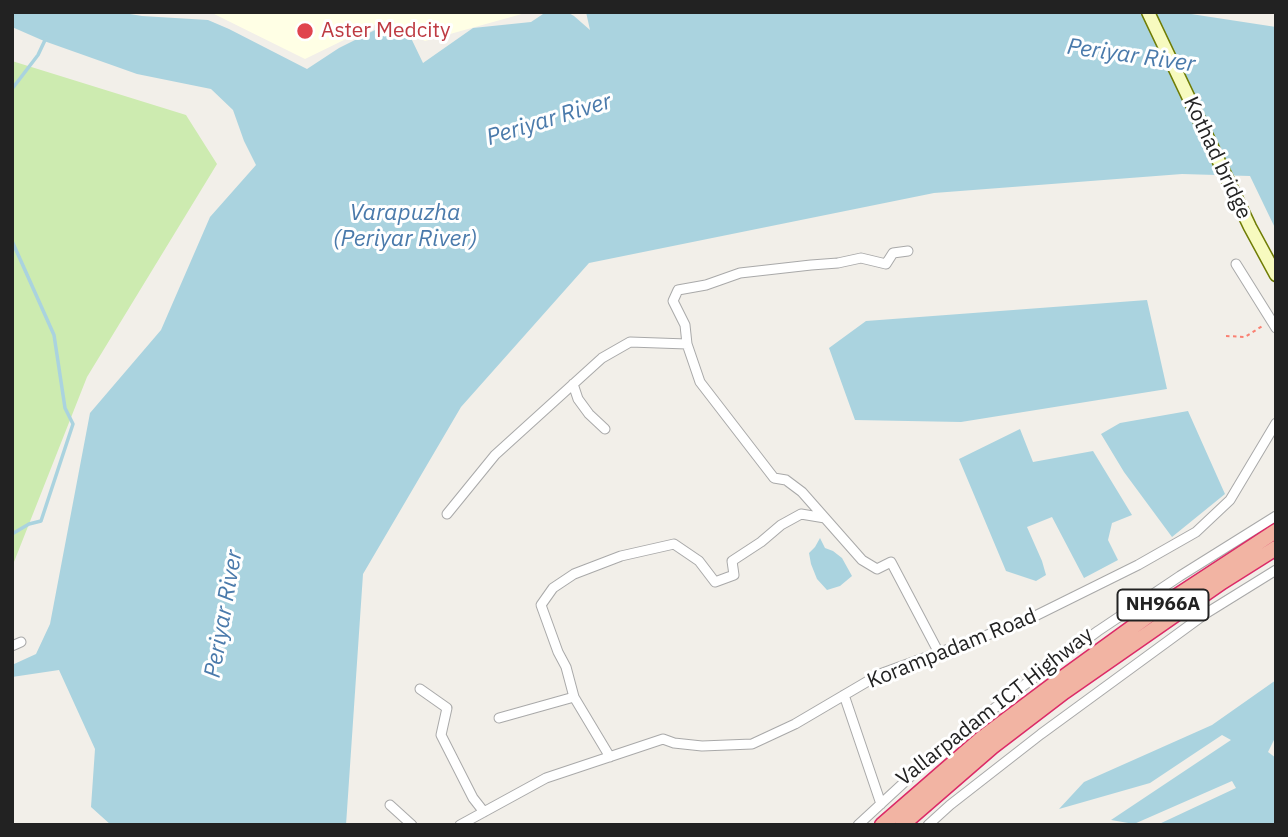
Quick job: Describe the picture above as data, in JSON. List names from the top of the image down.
{
  "streets": {
    "highway": ["NH966A", "Vallarpadam ICT Highway"],
    "main road": ["Kothad bridge"],
    "street": ["Korampadam Road"]
  },
  "water": ["Periyar River", "Varapuzha (Periyar River)"],
  "places": ["Aster Medcity"]
}
